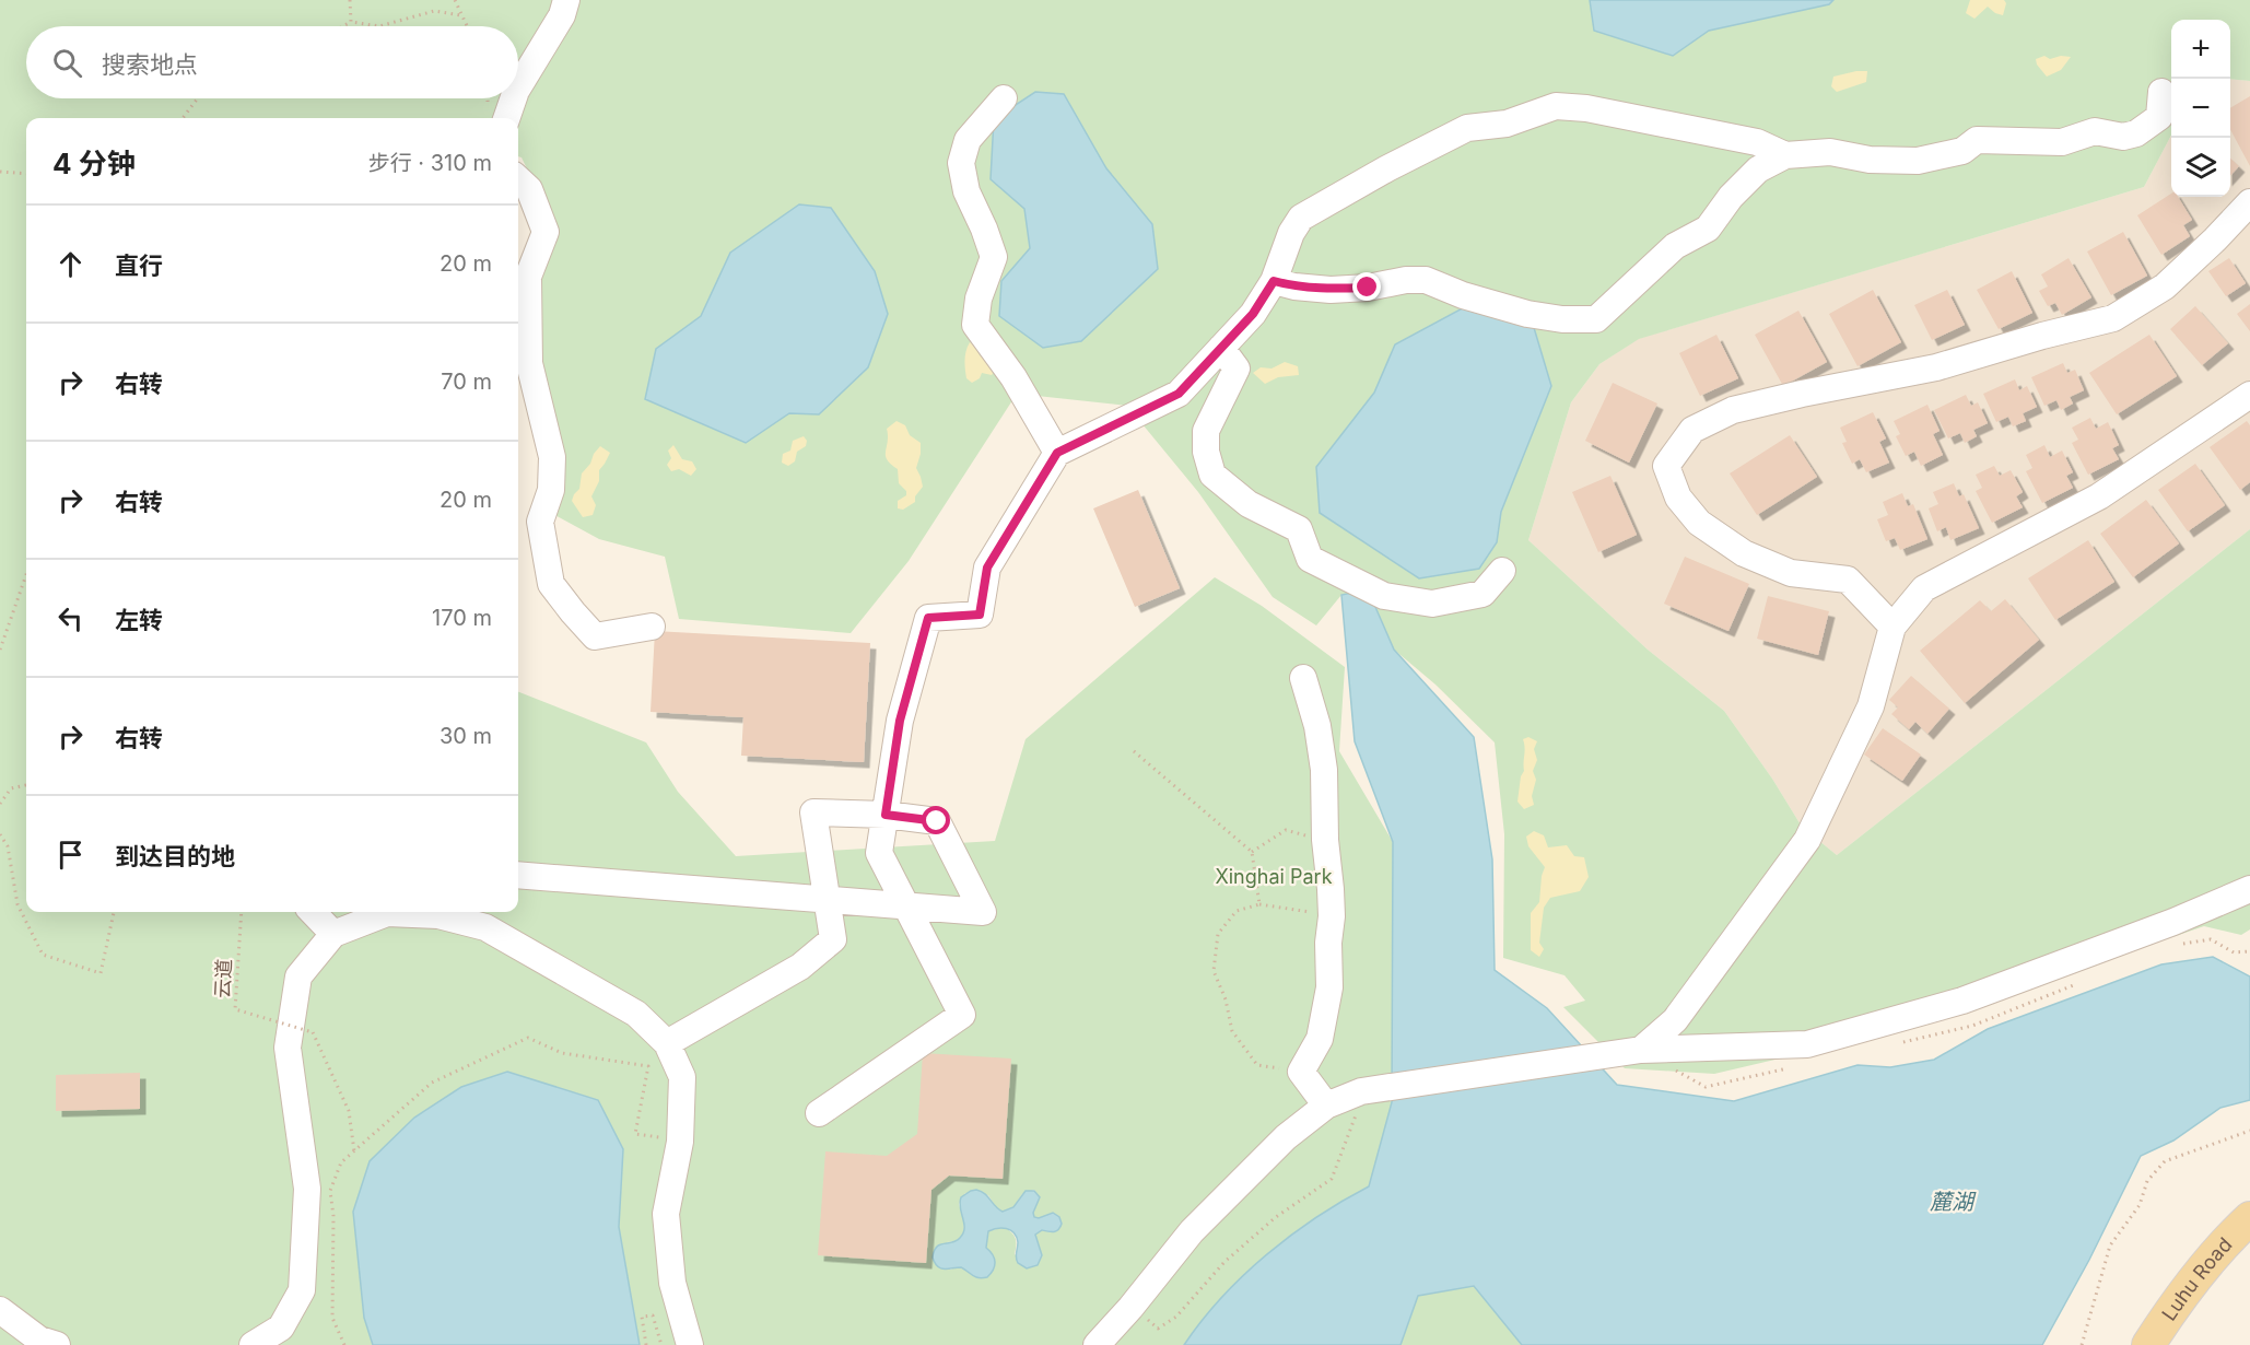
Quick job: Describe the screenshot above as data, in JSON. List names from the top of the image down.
{
  "streets": {
    "main road": ["Luhu Road"],
    "path": ["云道"]
  },
  "water": ["麓湖"],
  "parks": ["Xinghai Park"],
  "page": {
    "map_buttons": ["+", "−"],
    "search": "搜索地点",
    "heading": ["4 分钟", "步行 · 310 m"],
    "list": [
      ["直行", "20 m"],
      ["右转", "70 m"],
      ["右转", "20 m"],
      ["左转", "170 m"],
      ["右转", "30 m"],
      "到达目的地"
    ]
  }
}
